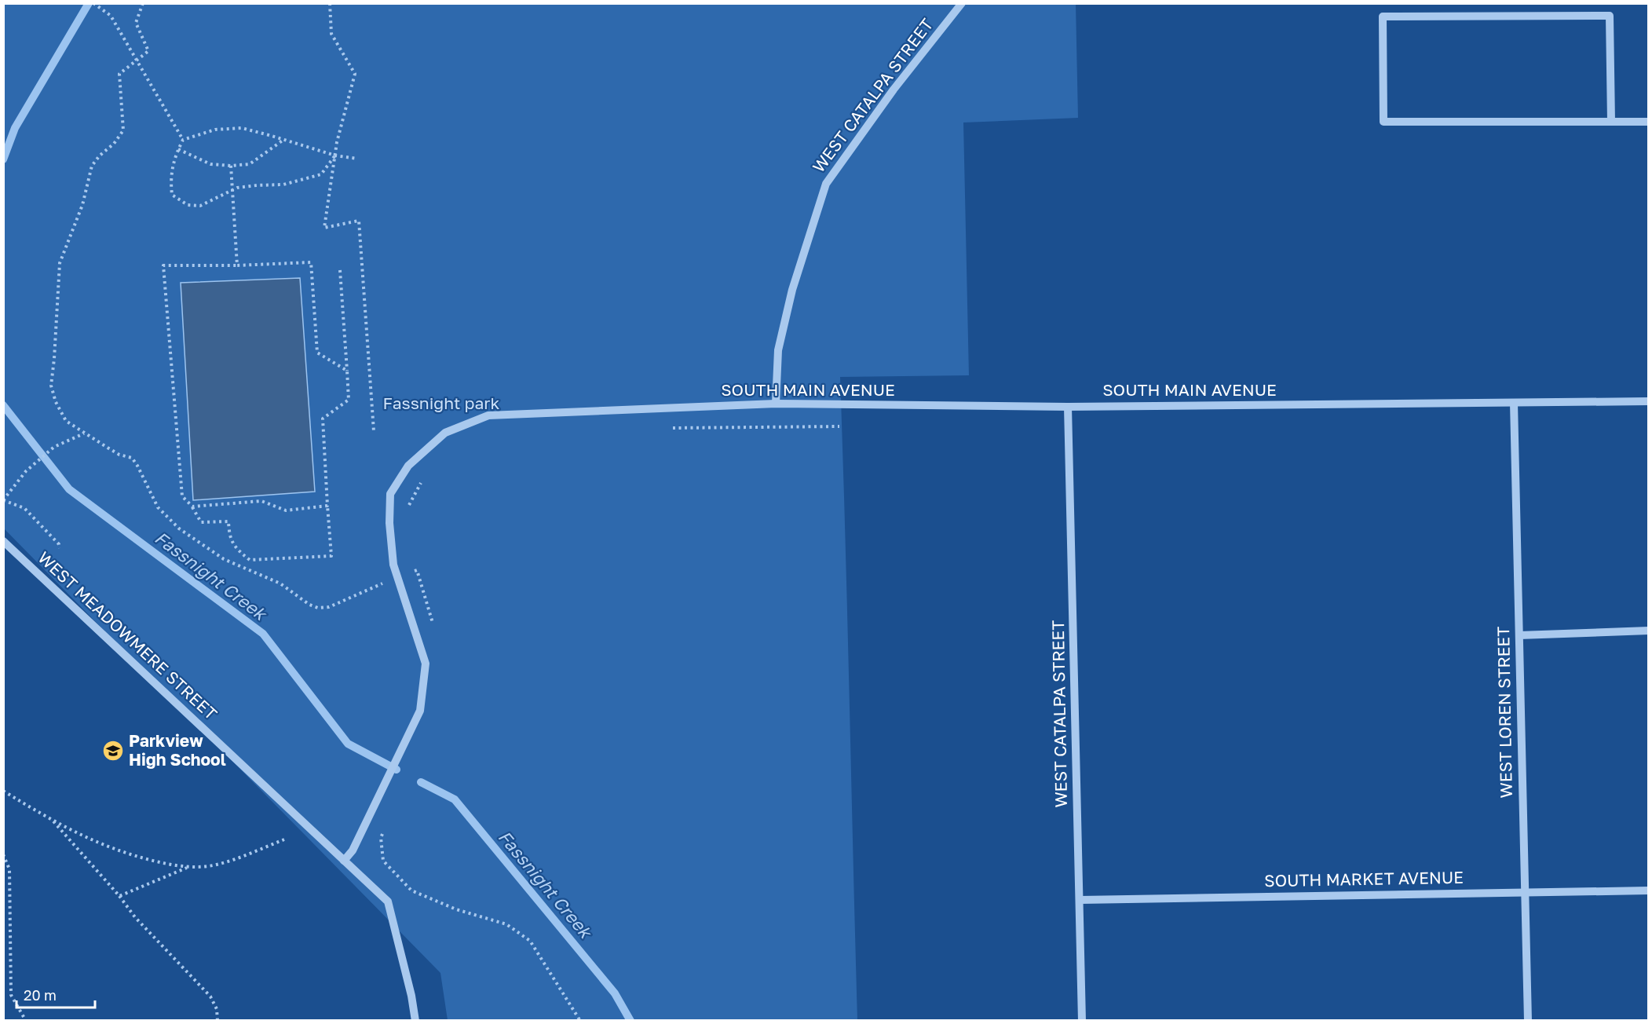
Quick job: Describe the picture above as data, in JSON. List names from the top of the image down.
{
  "streets": {
    "street": [
      "WEST CATALPA STREET",
      "SOUTH MAIN AVENUE",
      "WEST MEADOWMERE STREET",
      "WEST LOREN STREET",
      "SOUTH MARKET AVENUE"
    ]
  },
  "crossings": [
    ["WEST CATALPA STREET", "SOUTH MAIN AVENUE"],
    ["WEST CATALPA STREET", "SOUTH MARKET AVENUE"],
    ["SOUTH MAIN AVENUE", "WEST MEADOWMERE STREET"],
    ["SOUTH MAIN AVENUE", "WEST LOREN STREET"],
    ["WEST LOREN STREET", "SOUTH MARKET AVENUE"]
  ],
  "water": ["Fassnight Creek"],
  "parks": ["Fassnight park"],
  "places": {
    "school or university": ["Parkview High School"]
  },
  "scale_bar": "20 m"
}
